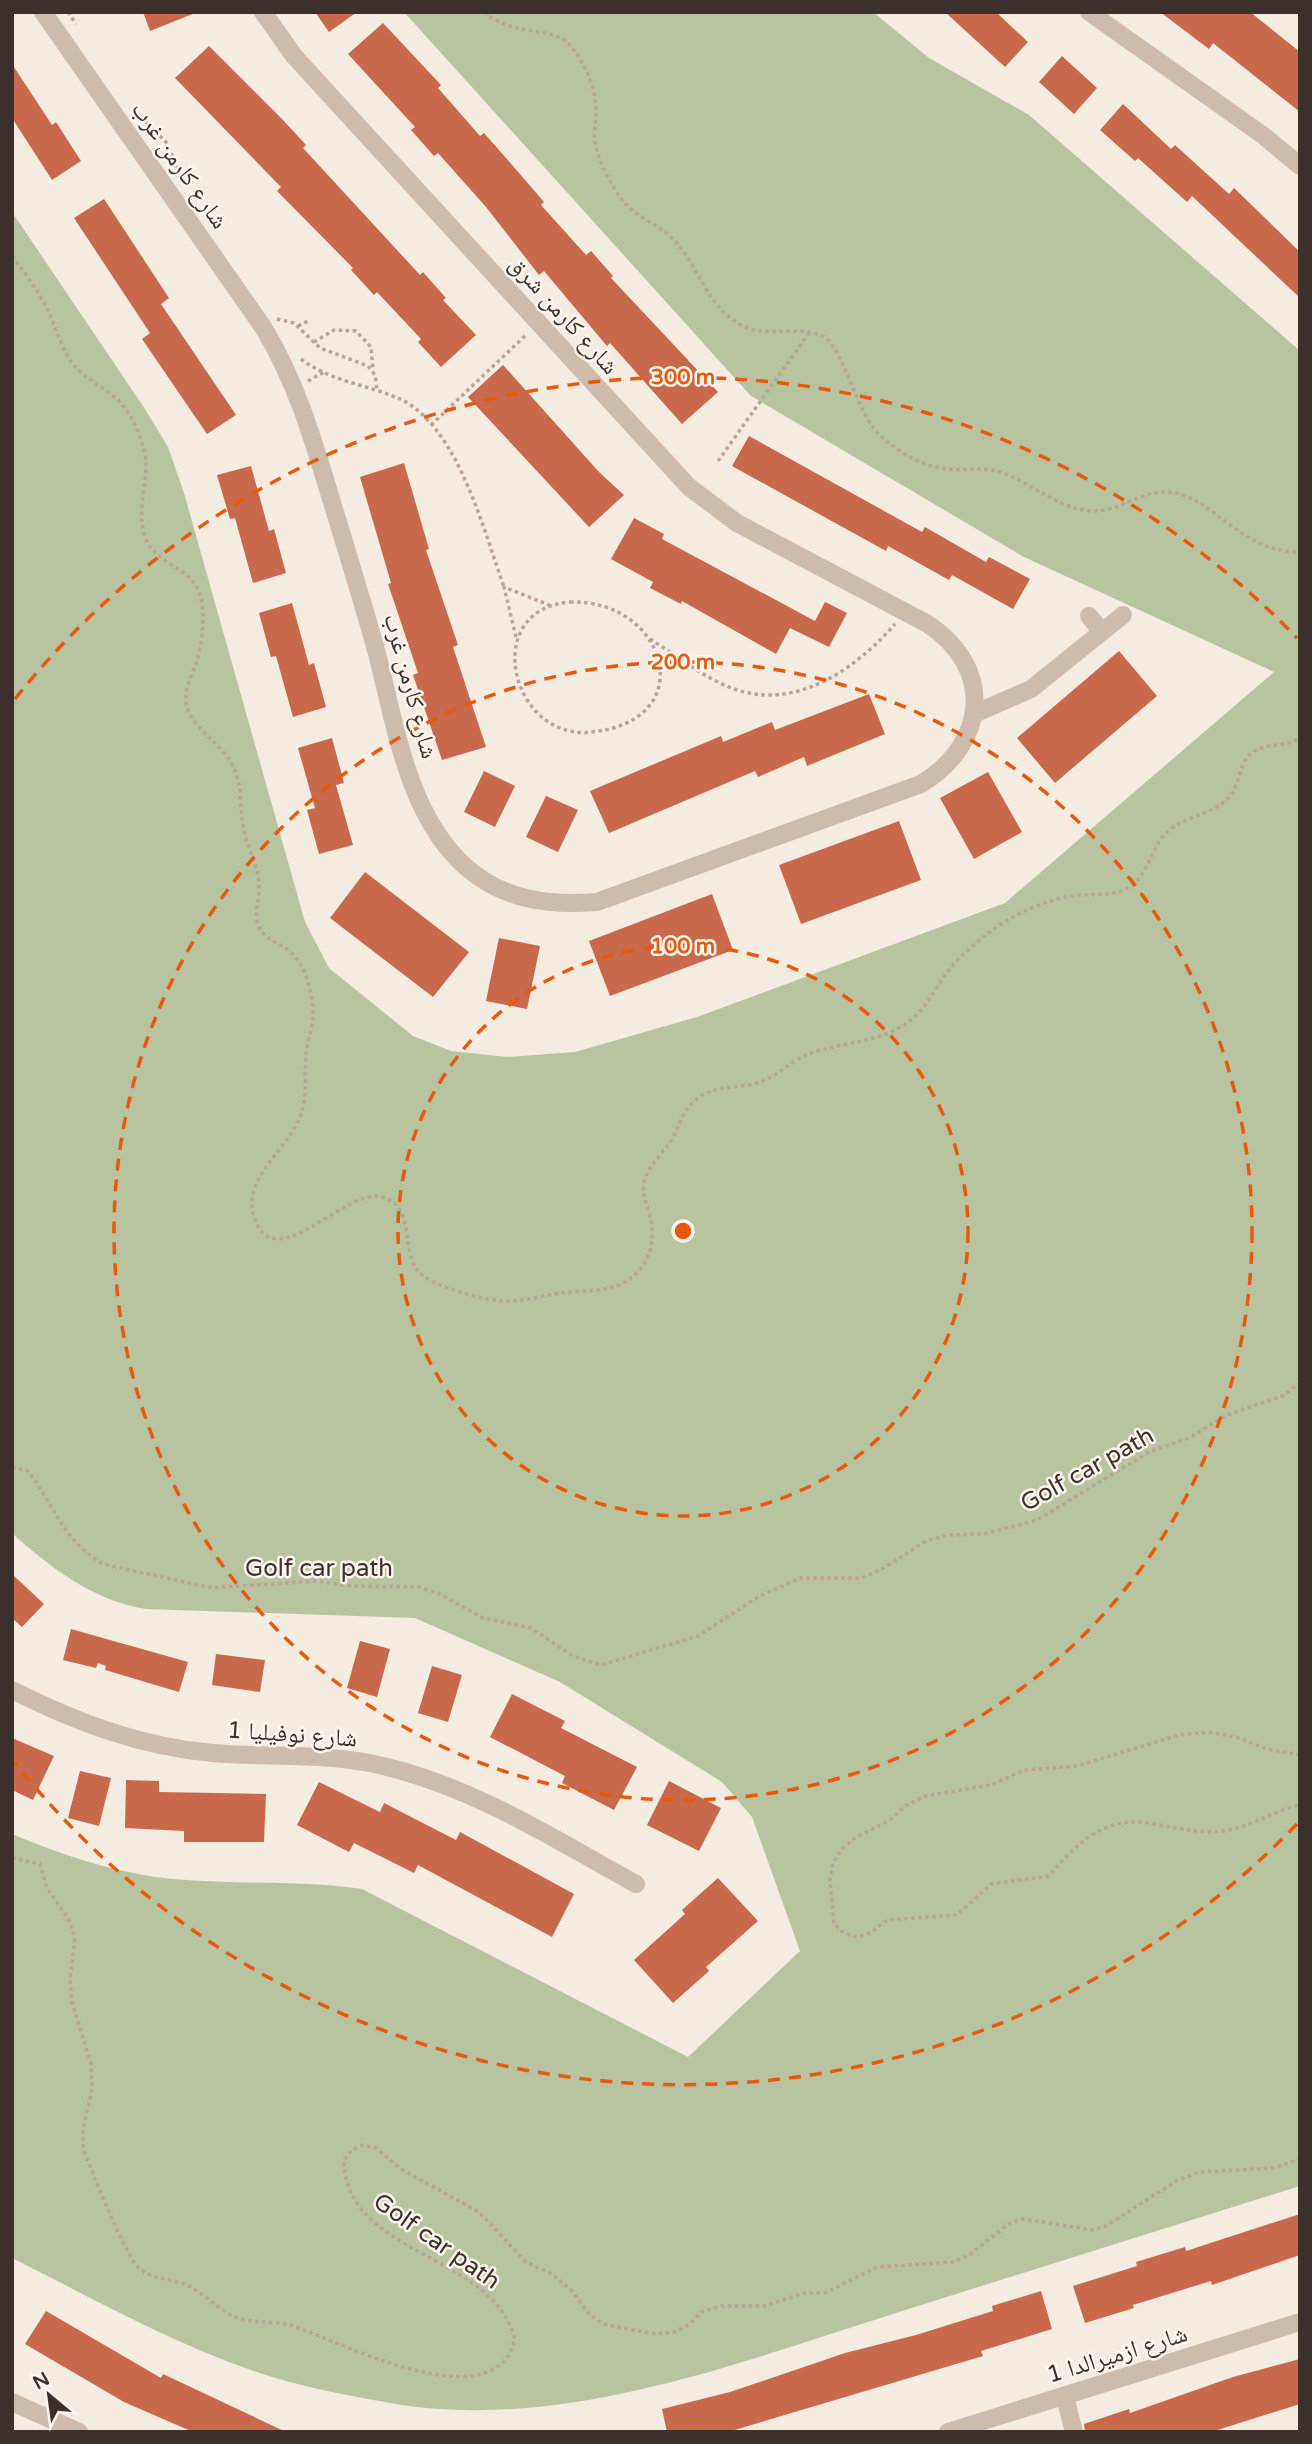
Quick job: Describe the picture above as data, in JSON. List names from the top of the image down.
{
  "streets": {
    "street": [
      "شارع كارمن غرب",
      "شارع كارمن شرق",
      "شارع نوفيليا 1",
      "شارع ازميرالدا 1"
    ],
    "path": ["Golf car path"]
  },
  "crossings": [
    ["شارع كارمن غرب", "شارع كارمن شرق"]
  ],
  "north": "top left",
  "rings": ["300 m", "200 m", "100 m"]
}
